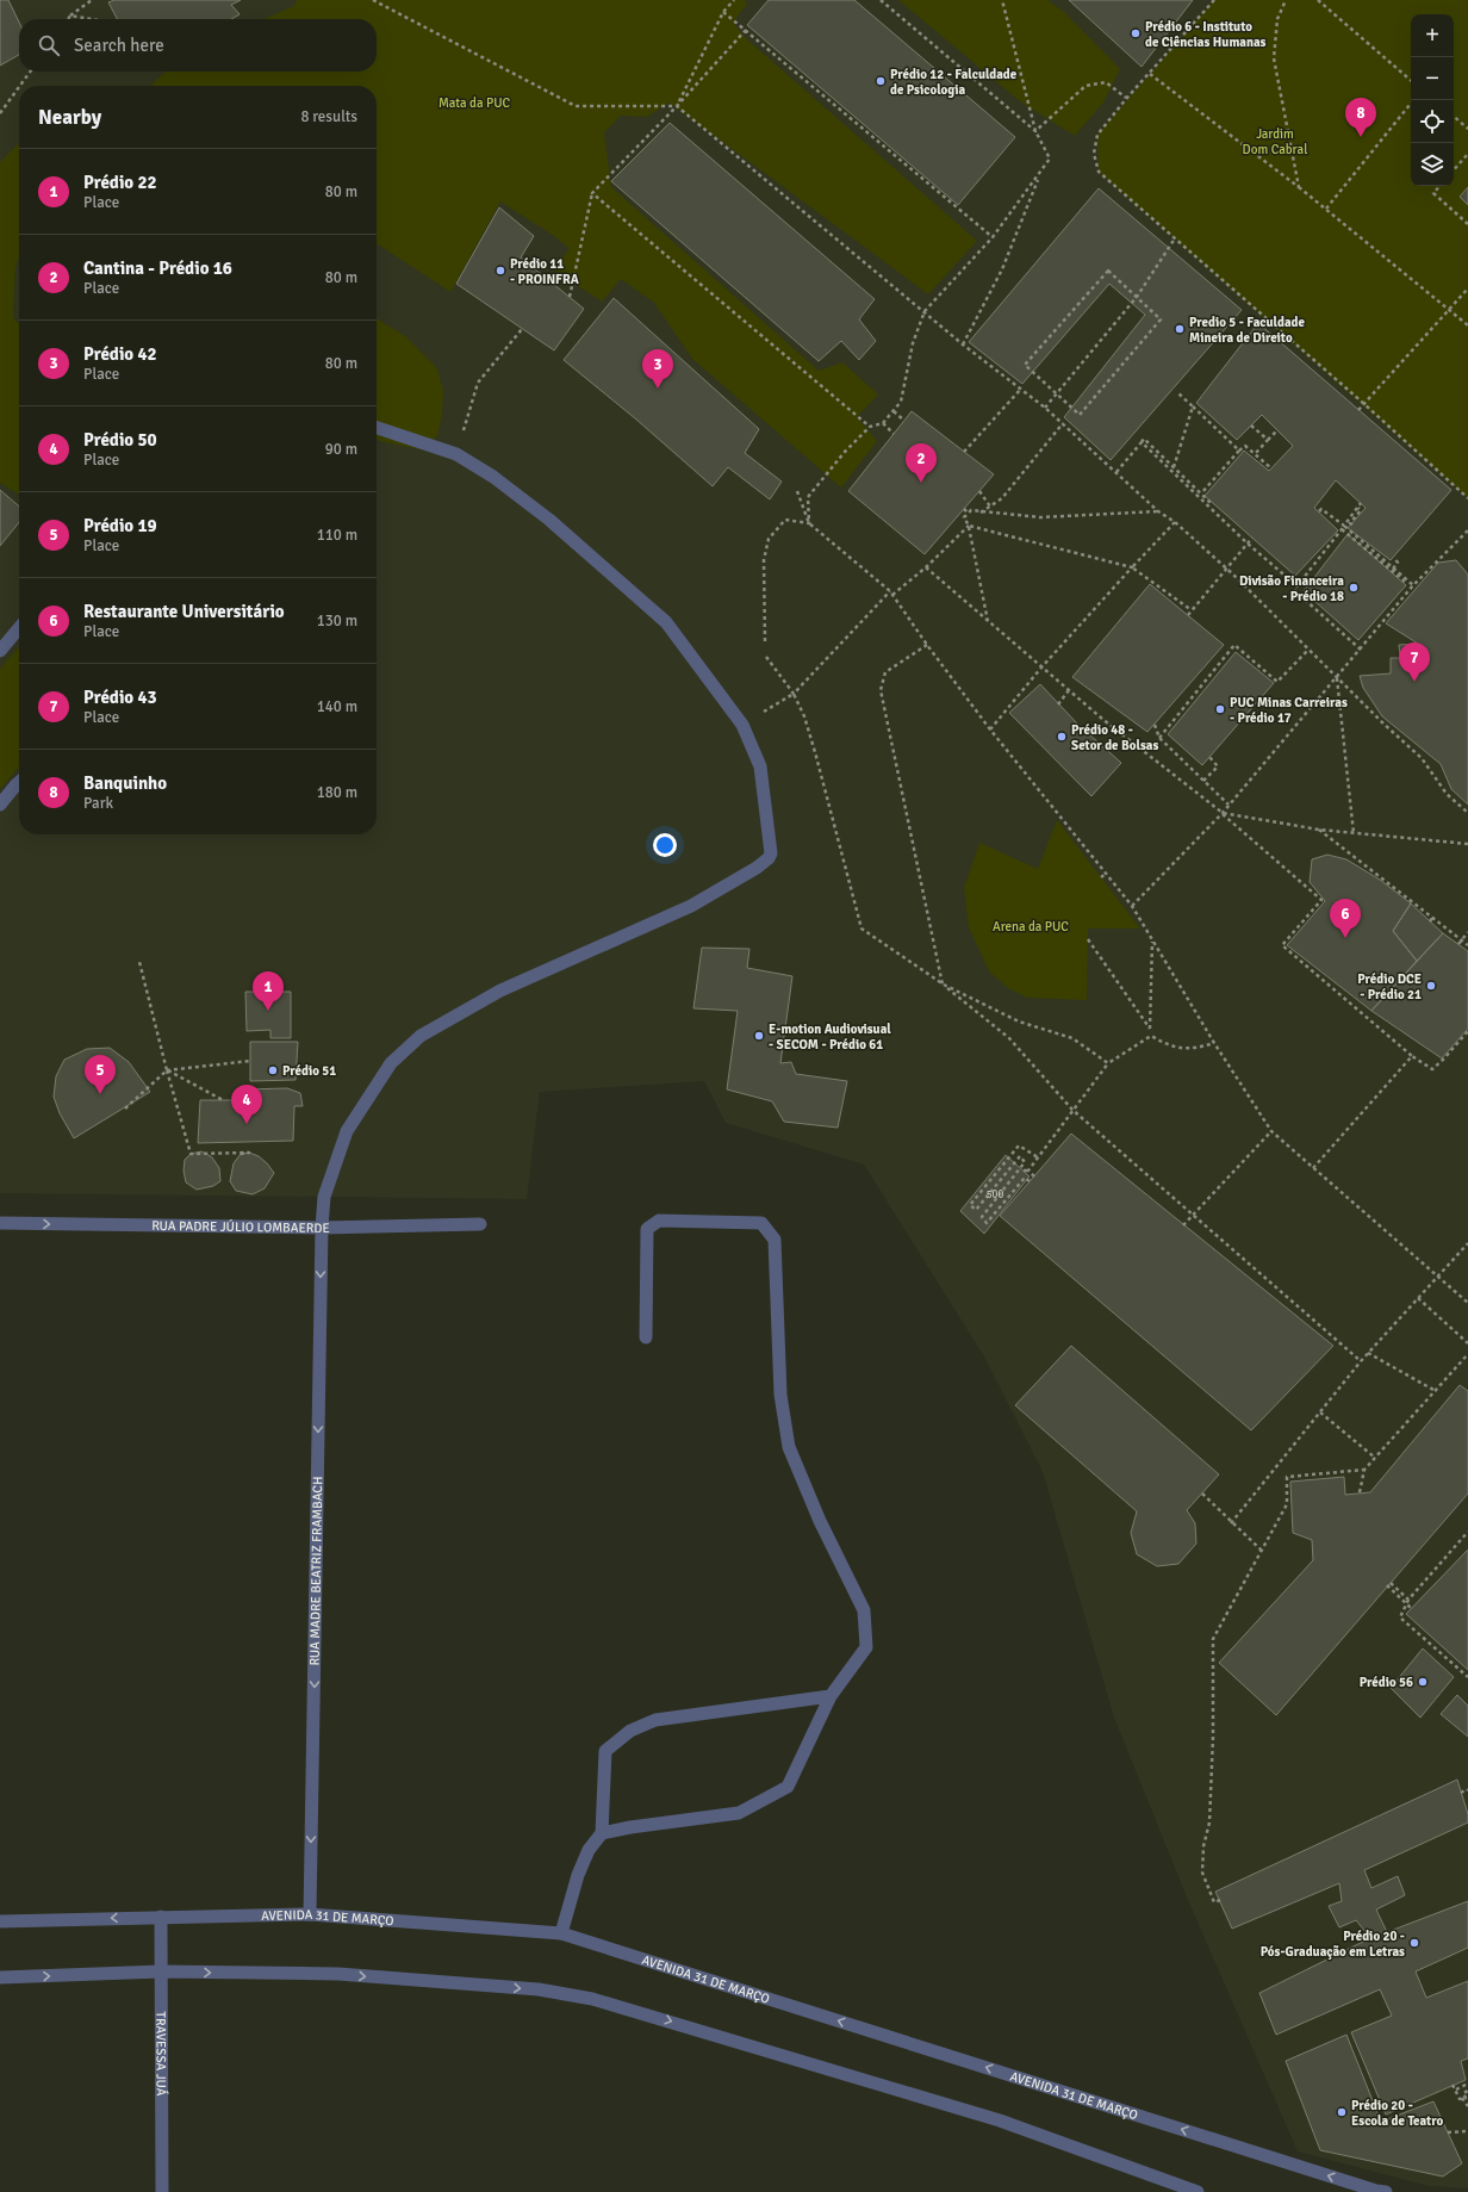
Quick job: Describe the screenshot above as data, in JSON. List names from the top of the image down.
{
  "streets": {
    "street": [
      "RUA PADRE JÚLIO LOMBAERDE",
      "RUA MADRE BEATRIZ FRAMBACH",
      "AVENIDA 31 DE MARÇO",
      "TRAVESSA JUÁ"
    ]
  },
  "crossings": [
    ["RUA PADRE JÚLIO LOMBAERDE", "RUA MADRE BEATRIZ FRAMBACH"],
    ["RUA MADRE BEATRIZ FRAMBACH", "AVENIDA 31 DE MARÇO"],
    ["AVENIDA 31 DE MARÇO", "TRAVESSA JUÁ"]
  ],
  "one_way": ["RUA PADRE JÚLIO LOMBAERDE", "RUA MADRE BEATRIZ FRAMBACH"],
  "parks": ["Mata da PUC", "Jardim Dom Cabral", "Arena da PUC"],
  "places": [
    "Prédio 6 - Instituto de Ciências Humanas",
    "Prédio 12 - Falculdade de Psicologia",
    "Prédio 11 - PROINFRA",
    "Predio 5 - Faculdade Mineira de Direito",
    "Divisão Financeira - Prédio 18",
    "PUC Minas Carreiras - Prédio 17",
    "Prédio 48 - Setor de Bolsas",
    "Prédio DCE - Prédio 21",
    "E-motion Audiovisual - SECOM - Prédio 61",
    "Prédio 51",
    "Prédio 56",
    "Prédio 20 - Pós-Graduação em Letras",
    "Prédio 20 - Escola de Teatro"
  ],
  "house_numbers": ["500"],
  "page": {
    "map_buttons": ["+", "−"],
    "search": "Search here",
    "heading": ["Nearby", "8 results"],
    "pins": [
      "8",
      "3",
      "2",
      "7",
      "6",
      "1",
      "5",
      "4"
    ],
    "list": [
      {
        "mark": "1",
        "name": "Prédio 22",
        "note": "Place",
        "value": "80 m"
      },
      {
        "mark": "2",
        "name": "Cantina - Prédio 16",
        "note": "Place",
        "value": "80 m"
      },
      {
        "mark": "3",
        "name": "Prédio 42",
        "note": "Place",
        "value": "80 m"
      },
      {
        "mark": "4",
        "name": "Prédio 50",
        "note": "Place",
        "value": "90 m"
      },
      {
        "mark": "5",
        "name": "Prédio 19",
        "note": "Place",
        "value": "110 m"
      },
      {
        "mark": "6",
        "name": "Restaurante Universitário",
        "note": "Place",
        "value": "130 m"
      },
      {
        "mark": "7",
        "name": "Prédio 43",
        "note": "Place",
        "value": "140 m"
      },
      {
        "mark": "8",
        "name": "Banquinho",
        "note": "Park",
        "value": "180 m"
      }
    ]
  }
}
